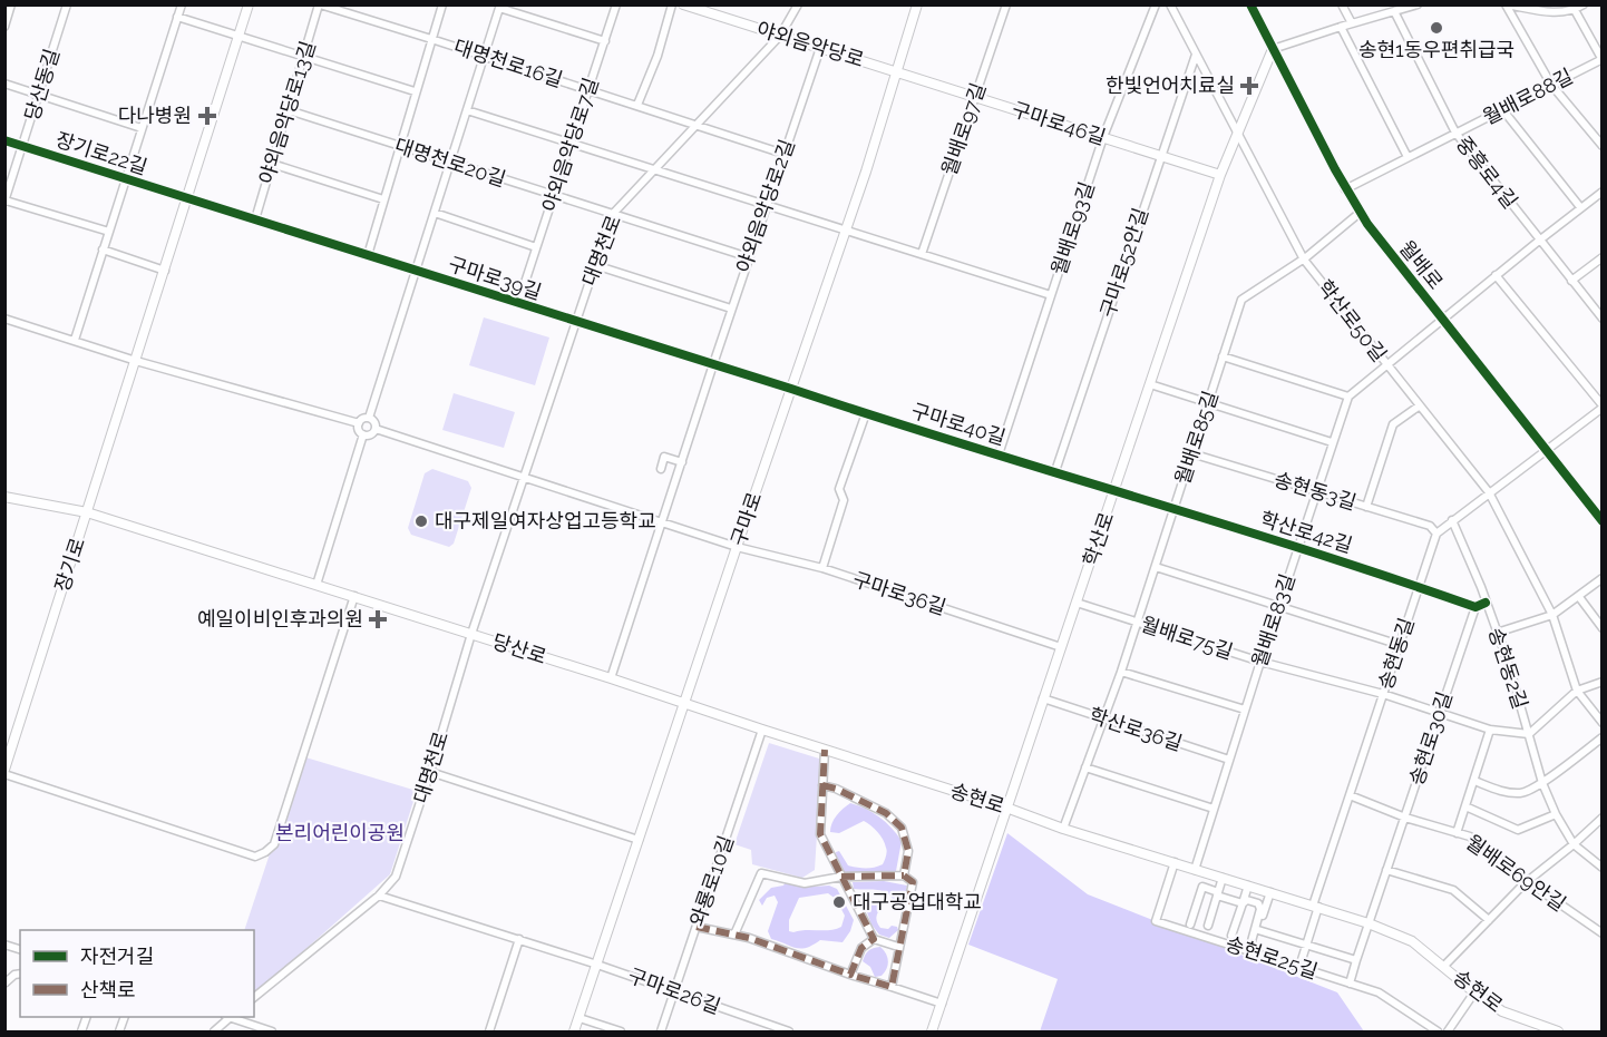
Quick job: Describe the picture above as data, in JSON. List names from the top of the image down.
{
  "streets": {
    "main road": [
      "야외음악당로",
      "구마로46길",
      "월배로",
      "구마로",
      "학산로",
      "장기로",
      "당산로",
      "송현로"
    ],
    "street": [
      "대명천로16길",
      "당산동길",
      "월배로88길",
      "야외음악당로13길",
      "월배로97길",
      "야외음악당로7길",
      "장기로22길",
      "대명천로20길",
      "중흥로4길",
      "야외음악당로2길",
      "월배로93길",
      "대명천로",
      "구마로52안길",
      "구마로39길",
      "학산로50길",
      "구마로40길",
      "월배로85길",
      "송현동3길",
      "학산로42길",
      "구마로36길",
      "월배로83길",
      "월배로75길",
      "송현동길",
      "송현동2길",
      "학산로36길",
      "송현로30길",
      "월배로69안길",
      "와룡로10길",
      "송현로25길",
      "구마로26길"
    ]
  },
  "crossings": [
    ["야외음악당로", "구마로46길"],
    ["야외음악당로", "야외음악당로2길"],
    ["야외음악당로", "대명천로"],
    ["야외음악당로", "구마로"],
    ["대명천로16길", "야외음악당로13길"],
    ["대명천로16길", "야외음악당로7길"],
    ["대명천로16길", "대명천로"],
    ["당산동길", "장기로22길"],
    ["월배로88길", "중흥로4길"],
    ["월배로88길", "월배로"],
    ["야외음악당로13길", "대명천로20길"],
    ["야외음악당로13길", "구마로39길"],
    ["구마로46길", "월배로97길"],
    ["구마로46길", "월배로93길"],
    ["구마로46길", "구마로52안길"],
    ["구마로46길", "구마로"],
    ["구마로46길", "학산로"],
    ["야외음악당로7길", "대명천로20길"],
    ["야외음악당로7길", "구마로39길"],
    ["장기로22길", "구마로39길"],
    ["장기로22길", "장기로"],
    ["대명천로20길", "야외음악당로2길"],
    ["대명천로20길", "대명천로"],
    ["야외음악당로2길", "구마로39길"],
    ["야외음악당로2길", "구마로36길"],
    ["야외음악당로2길", "당산로"],
    ["월배로93길", "구마로40길"],
    ["대명천로", "구마로39길"],
    ["대명천로", "구마로36길"],
    ["대명천로", "당산로"],
    ["대명천로", "구마로26길"],
    ["구마로52안길", "학산로50길"],
    ["구마로52안길", "구마로40길"],
    ["월배로", "월배로85길"],
    ["월배로", "학산로"],
    ["구마로39길", "구마로40길"],
    ["구마로39길", "구마로"],
    ["구마로39길", "장기로"],
    ["학산로50길", "월배로85길"],
    ["학산로50길", "학산로"],
    ["구마로40길", "구마로"],
    ["구마로40길", "학산로42길"],
    ["구마로40길", "학산로"],
    ["월배로85길", "송현동3길"],
    ["월배로85길", "학산로42길"],
    ["월배로85길", "월배로75길"],
    ["월배로85길", "학산로36길"],
    ["월배로85길", "송현로"],
    ["송현동3길", "월배로83길"],
    ["송현동3길", "송현동길"],
    ["구마로", "구마로36길"],
    ["구마로", "당산로"],
    ["구마로", "송현로"],
    ["구마로", "구마로26길"],
    ["학산로42길", "학산로"],
    ["학산로42길", "월배로83길"],
    ["학산로42길", "송현동길"],
    ["학산로42길", "송현로30길"],
    ["학산로", "구마로36길"],
    ["학산로", "월배로75길"],
    ["학산로", "학산로36길"],
    ["학산로", "송현로"],
    ["장기로", "당산로"],
    ["월배로83길", "월배로75길"],
    ["월배로83길", "학산로36길"],
    ["월배로83길", "송현로"],
    ["월배로75길", "송현동길"],
    ["월배로75길", "송현동2길"],
    ["월배로75길", "송현로30길"],
    ["당산로", "송현로"],
    ["송현동길", "송현로"],
    ["송현동길", "월배로69안길"],
    ["송현동길", "송현로25길"],
    ["송현로30길", "송현로"],
    ["송현로30길", "월배로69안길"],
    ["송현로", "와룡로10길"],
    ["송현로", "송현로25길"],
    ["와룡로10길", "구마로26길"]
  ],
  "parks": ["본리어린이공원"],
  "places": {
    "other": ["송현1동우편취급국", "대구제일여자상업고등학교", "대구공업대학교"],
    "health": ["한빛언어치료실", "다나병원", "예일이비인후과의원"]
  },
  "legend": ["자전거길", "산책로"]
}
